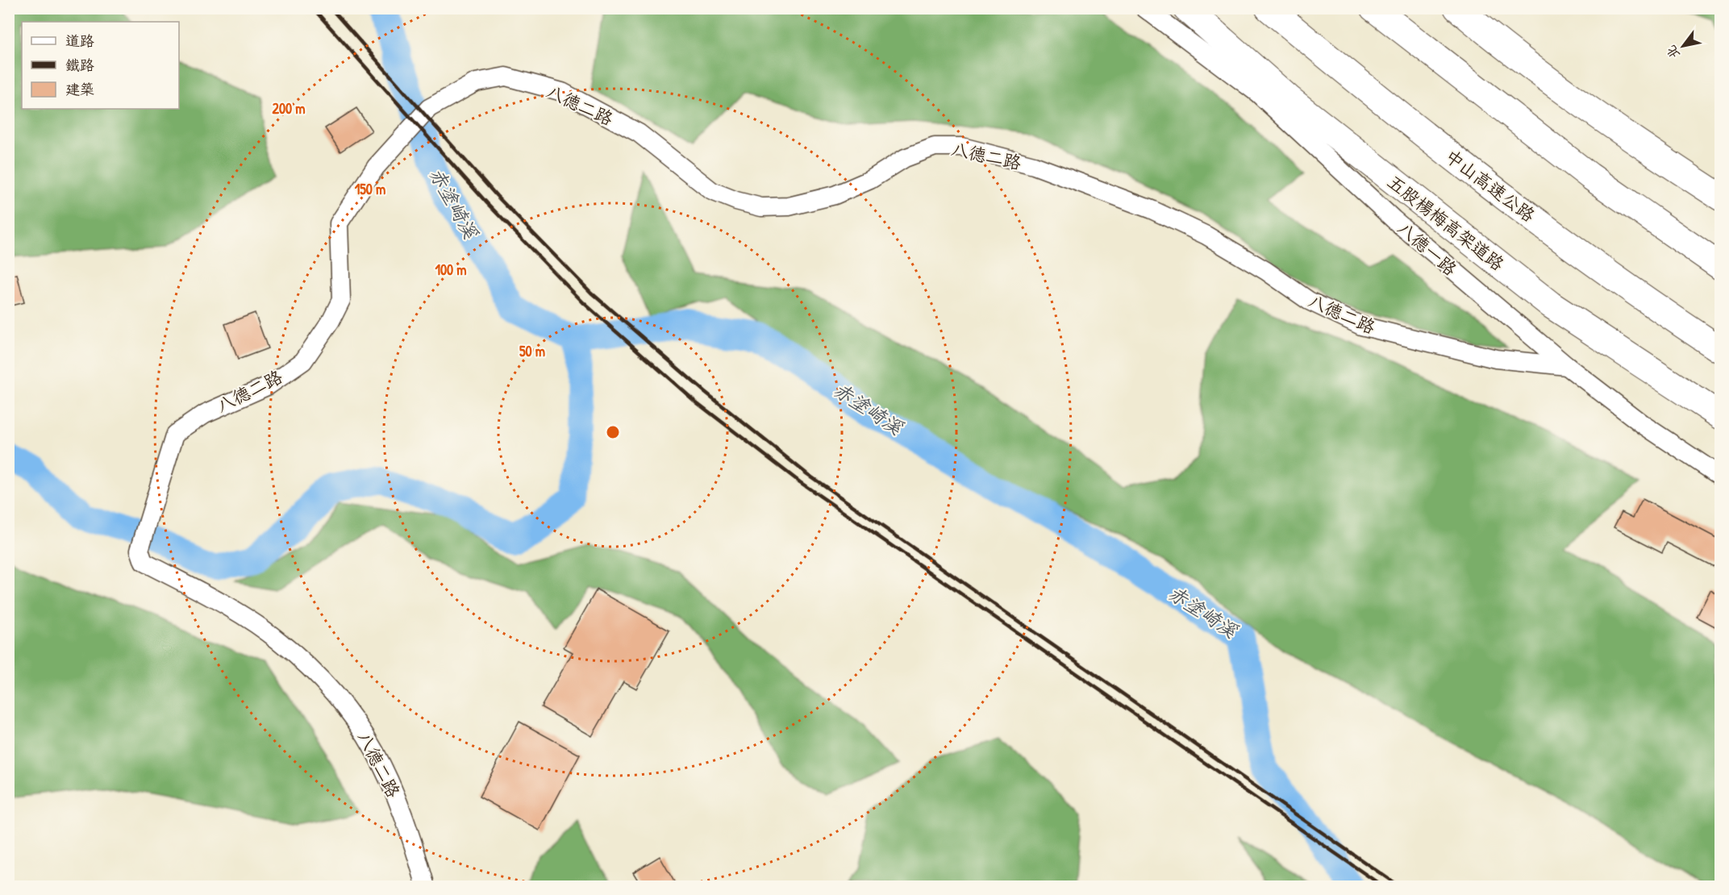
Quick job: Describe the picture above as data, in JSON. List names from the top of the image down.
{
  "streets": {
    "highway": ["中山高速公路", "五股楊梅高架道路"],
    "street": ["八德二路", "八德一路"]
  },
  "crossings": [
    ["八德二路", "八德一路"]
  ],
  "water": ["赤塗崎溪"],
  "legend": ["道路", "鐵路", "建築"],
  "north": "bottom left",
  "rings": [
    "200 m",
    "150 m",
    "100 m",
    "50 m"
  ]
}
